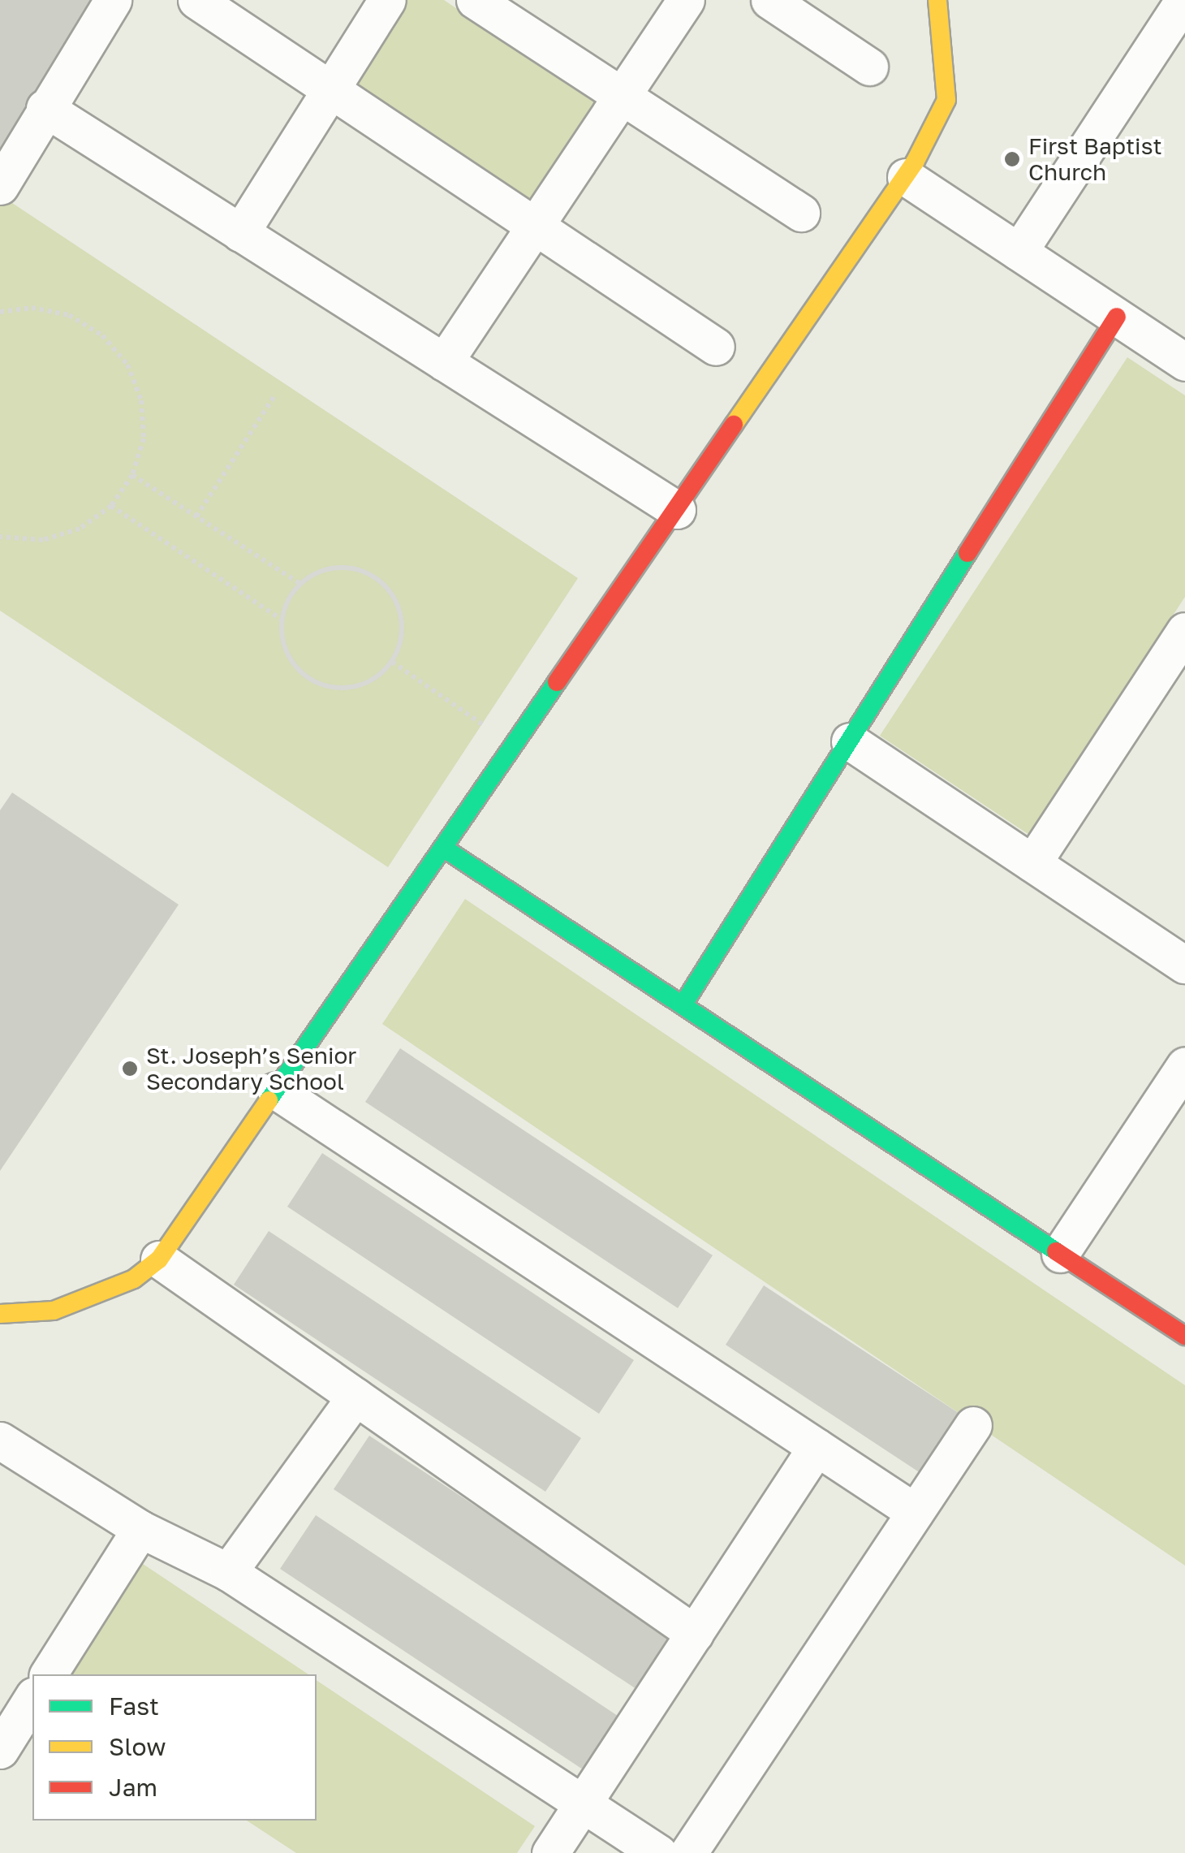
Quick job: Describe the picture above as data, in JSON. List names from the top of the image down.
{
  "places": ["First Baptist Church", "St. Joseph’s Senior Secondary School"],
  "legend": ["Fast", "Slow", "Jam"]
}
